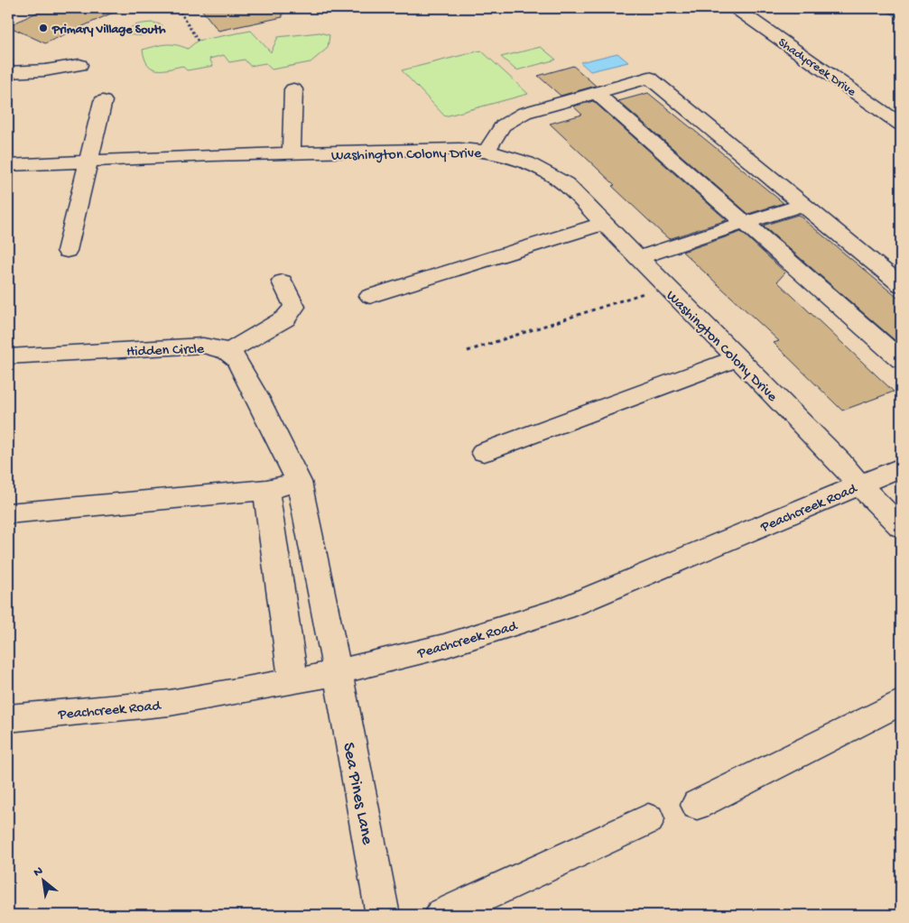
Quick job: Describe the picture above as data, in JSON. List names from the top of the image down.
{
  "streets": {
    "street": [
      "Shadycreek Drive",
      "Washington Colony Drive",
      "Hidden Circle",
      "Peachcreek Road",
      "Sea Pines Lane"
    ]
  },
  "crossings": [
    ["Washington Colony Drive", "Peachcreek Road"],
    ["Peachcreek Road", "Sea Pines Lane"]
  ],
  "places": ["Primary Village South"],
  "north": "top left"
}
